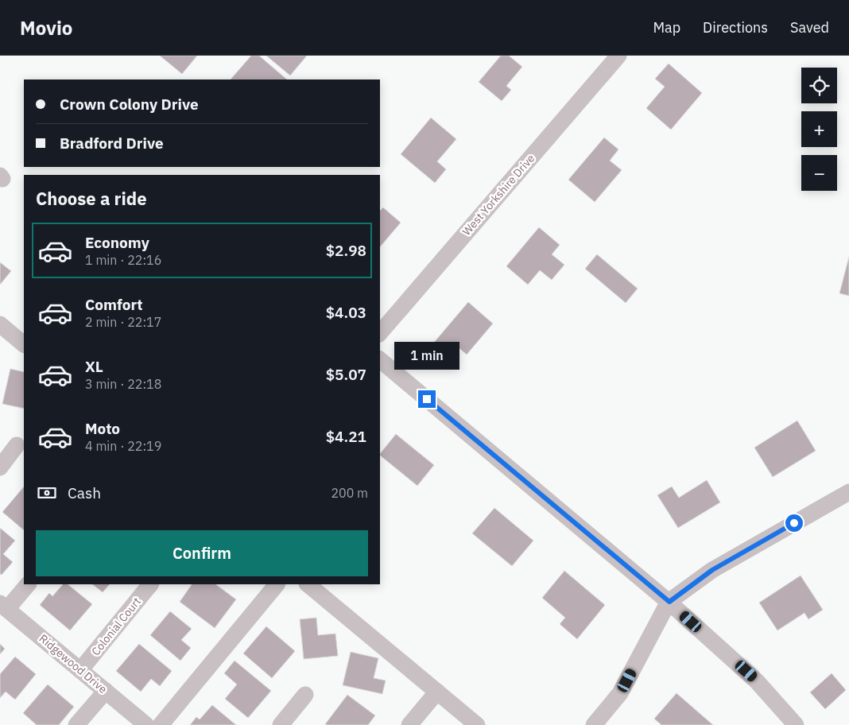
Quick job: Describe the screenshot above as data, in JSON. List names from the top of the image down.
{
  "streets": {
    "street": ["West Yorkshire Drive", "Colonial Court", "Ridgewood Drive"]
  },
  "crossings": [
    ["Colonial Court", "Ridgewood Drive"]
  ],
  "page": {
    "header": "Movio",
    "nav": ["Map", "Directions", "Saved"],
    "map_buttons": ["+", "−"],
    "banner": ["Crown Colony Drive", "Bradford Drive"],
    "heading": "Choose a ride",
    "list": [
      {
        "name": "Economy",
        "note": "1 min · 22:16",
        "value": "$2.98"
      },
      {
        "name": "Comfort",
        "note": "2 min · 22:17",
        "value": "$4.03"
      },
      {
        "name": "XL",
        "note": "3 min · 22:18",
        "value": "$5.07"
      },
      {
        "name": "Moto",
        "note": "4 min · 22:19",
        "value": "$4.21"
      }
    ],
    "bubble": "1 min",
    "pay": ["Cash", "200 m"],
    "buttons": "Confirm"
  }
}
